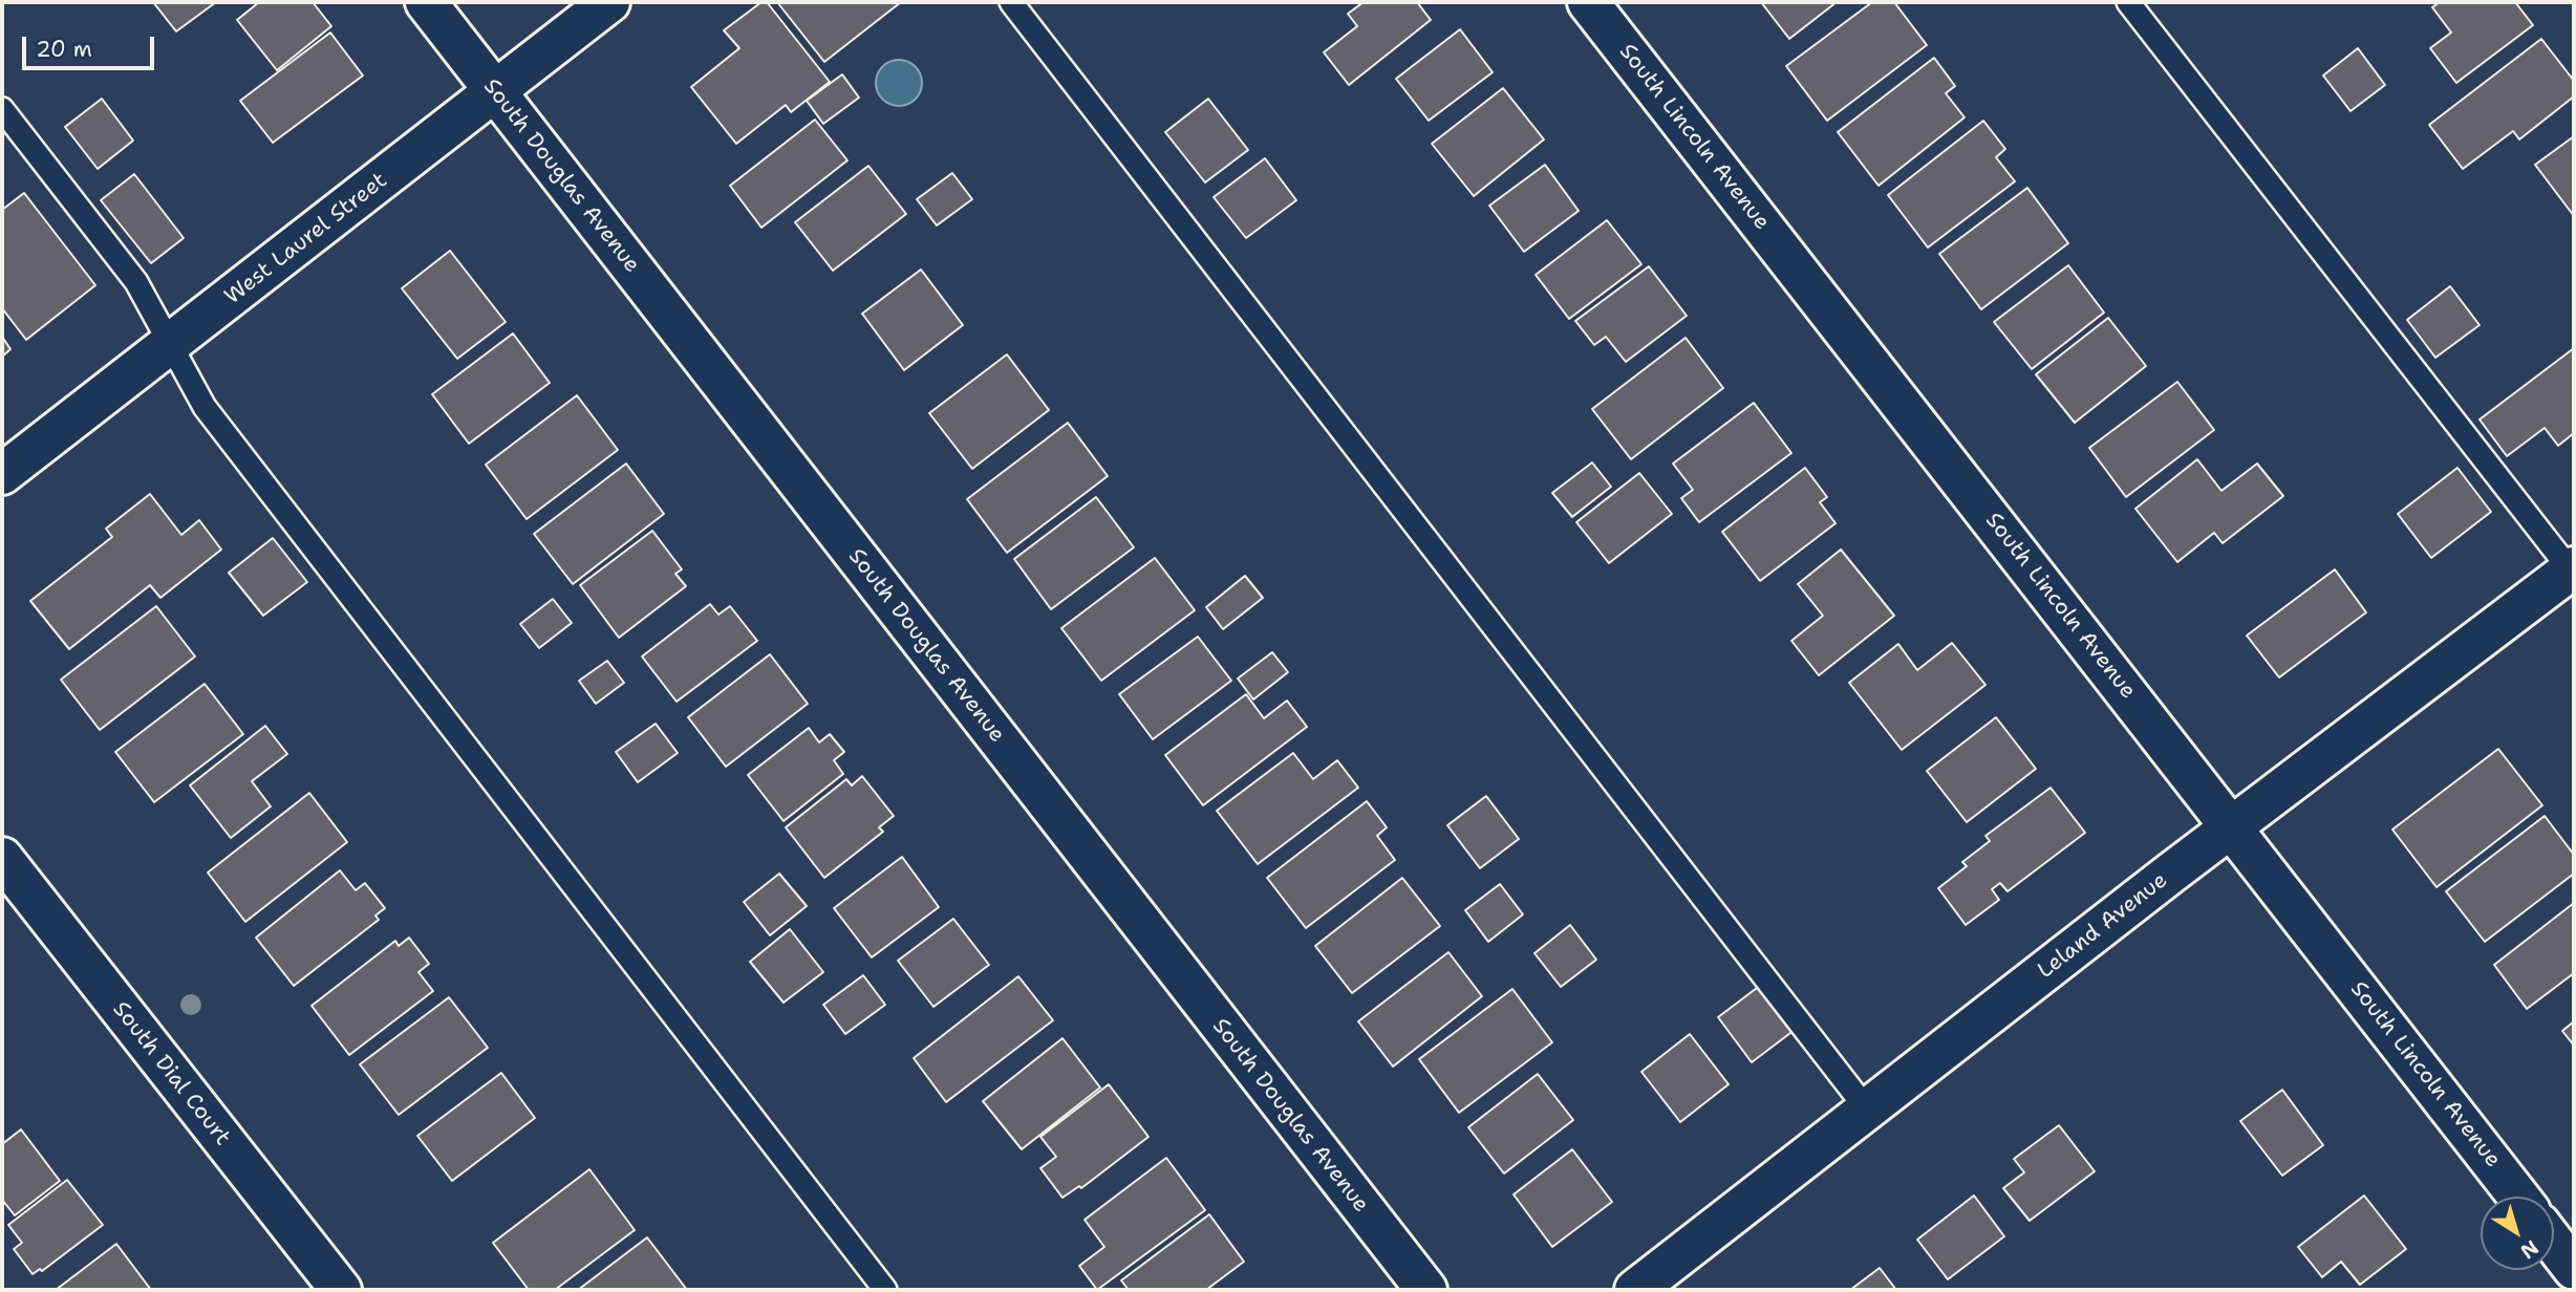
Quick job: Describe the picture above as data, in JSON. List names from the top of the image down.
{
  "streets": {
    "street": [
      "South Lincoln Avenue",
      "South Douglas Avenue",
      "West Laurel Street",
      "Leland Avenue",
      "South Dial Court"
    ]
  },
  "crossings": [
    ["South Lincoln Avenue", "Leland Avenue"],
    ["South Douglas Avenue", "West Laurel Street"]
  ],
  "scale_bar": "20 m",
  "north": "bottom right"
}
